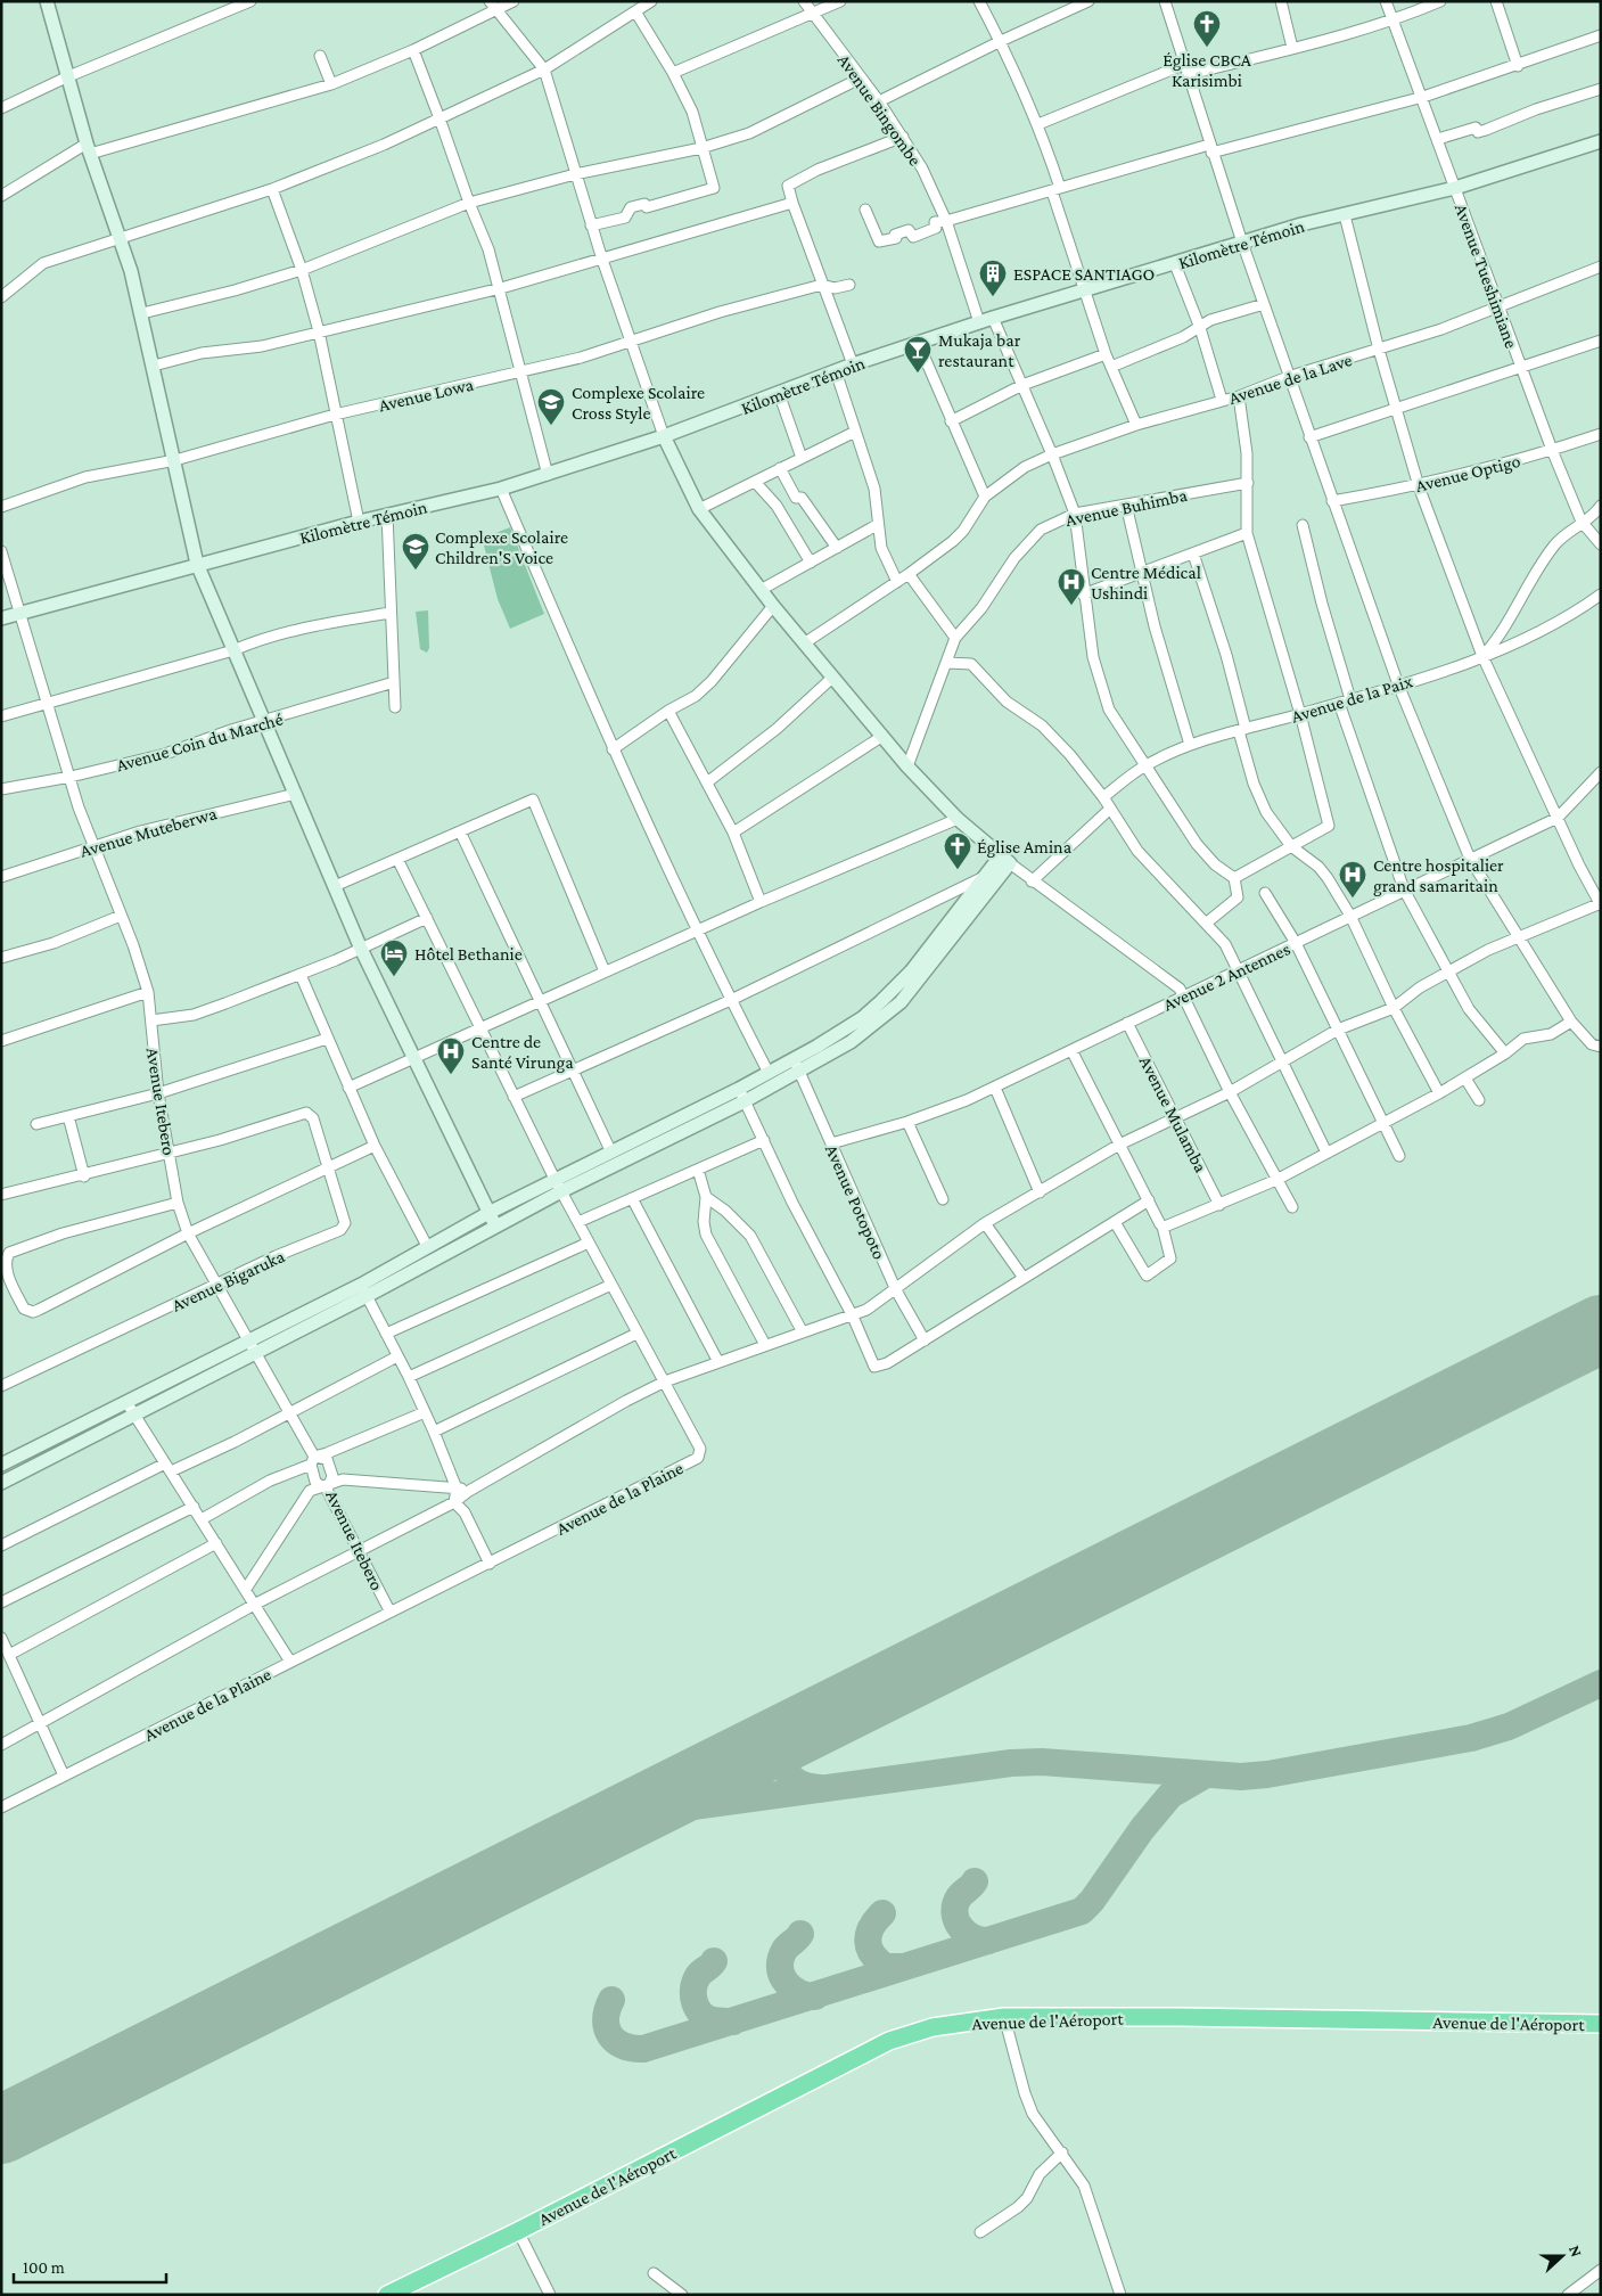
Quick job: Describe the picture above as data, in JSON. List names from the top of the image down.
{
  "streets": {
    "highway": ["Avenue de l'Aéroport"],
    "main road": ["Kilomètre Témoin"],
    "street": [
      "Avenue Bingombe",
      "Avenue Tueshimiane",
      "Avenue de la Lave",
      "Avenue Lowa",
      "Avenue Optigo",
      "Avenue Buhimba",
      "Avenue de la Paix",
      "Avenue Coin du Marché",
      "Avenue Muteberwa",
      "Avenue 2 Antennes",
      "Avenue Itebero",
      "Avenue Mulamba",
      "Avenue Potopoto",
      "Avenue Bigaruka",
      "Avenue de la Plaine"
    ]
  },
  "crossings": [
    ["Avenue Bingombe", "Kilomètre Témoin"],
    ["Kilomètre Témoin", "Avenue Tueshimiane"],
    ["Kilomètre Témoin", "Avenue Itebero"],
    ["Avenue Tueshimiane", "Avenue de la Lave"],
    ["Avenue Tueshimiane", "Avenue Optigo"],
    ["Avenue Coin du Marché", "Avenue Itebero"],
    ["Avenue Muteberwa", "Avenue Itebero"],
    ["Avenue 2 Antennes", "Avenue Mulamba"],
    ["Avenue 2 Antennes", "Avenue Potopoto"],
    ["Avenue Itebero", "Avenue Bigaruka"],
    ["Avenue Itebero", "Avenue de la Plaine"]
  ],
  "places": {
    "church": ["Église CBCA Karisimbi", "Église Amina"],
    "building": ["ESPACE SANTIAGO"],
    "bar": ["Mukaja bar restaurant"],
    "school or university": ["Complexe Scolaire Cross Style", "Complexe Scolaire Children'S Voice"],
    "hospital": ["Centre Médical Ushindi", "Centre hospitalier grand samaritain", "Centre de Santé Virunga"],
    "hotel": ["Hôtel Bethanie"]
  },
  "scale_bar": "100 m",
  "north": "right"
}
